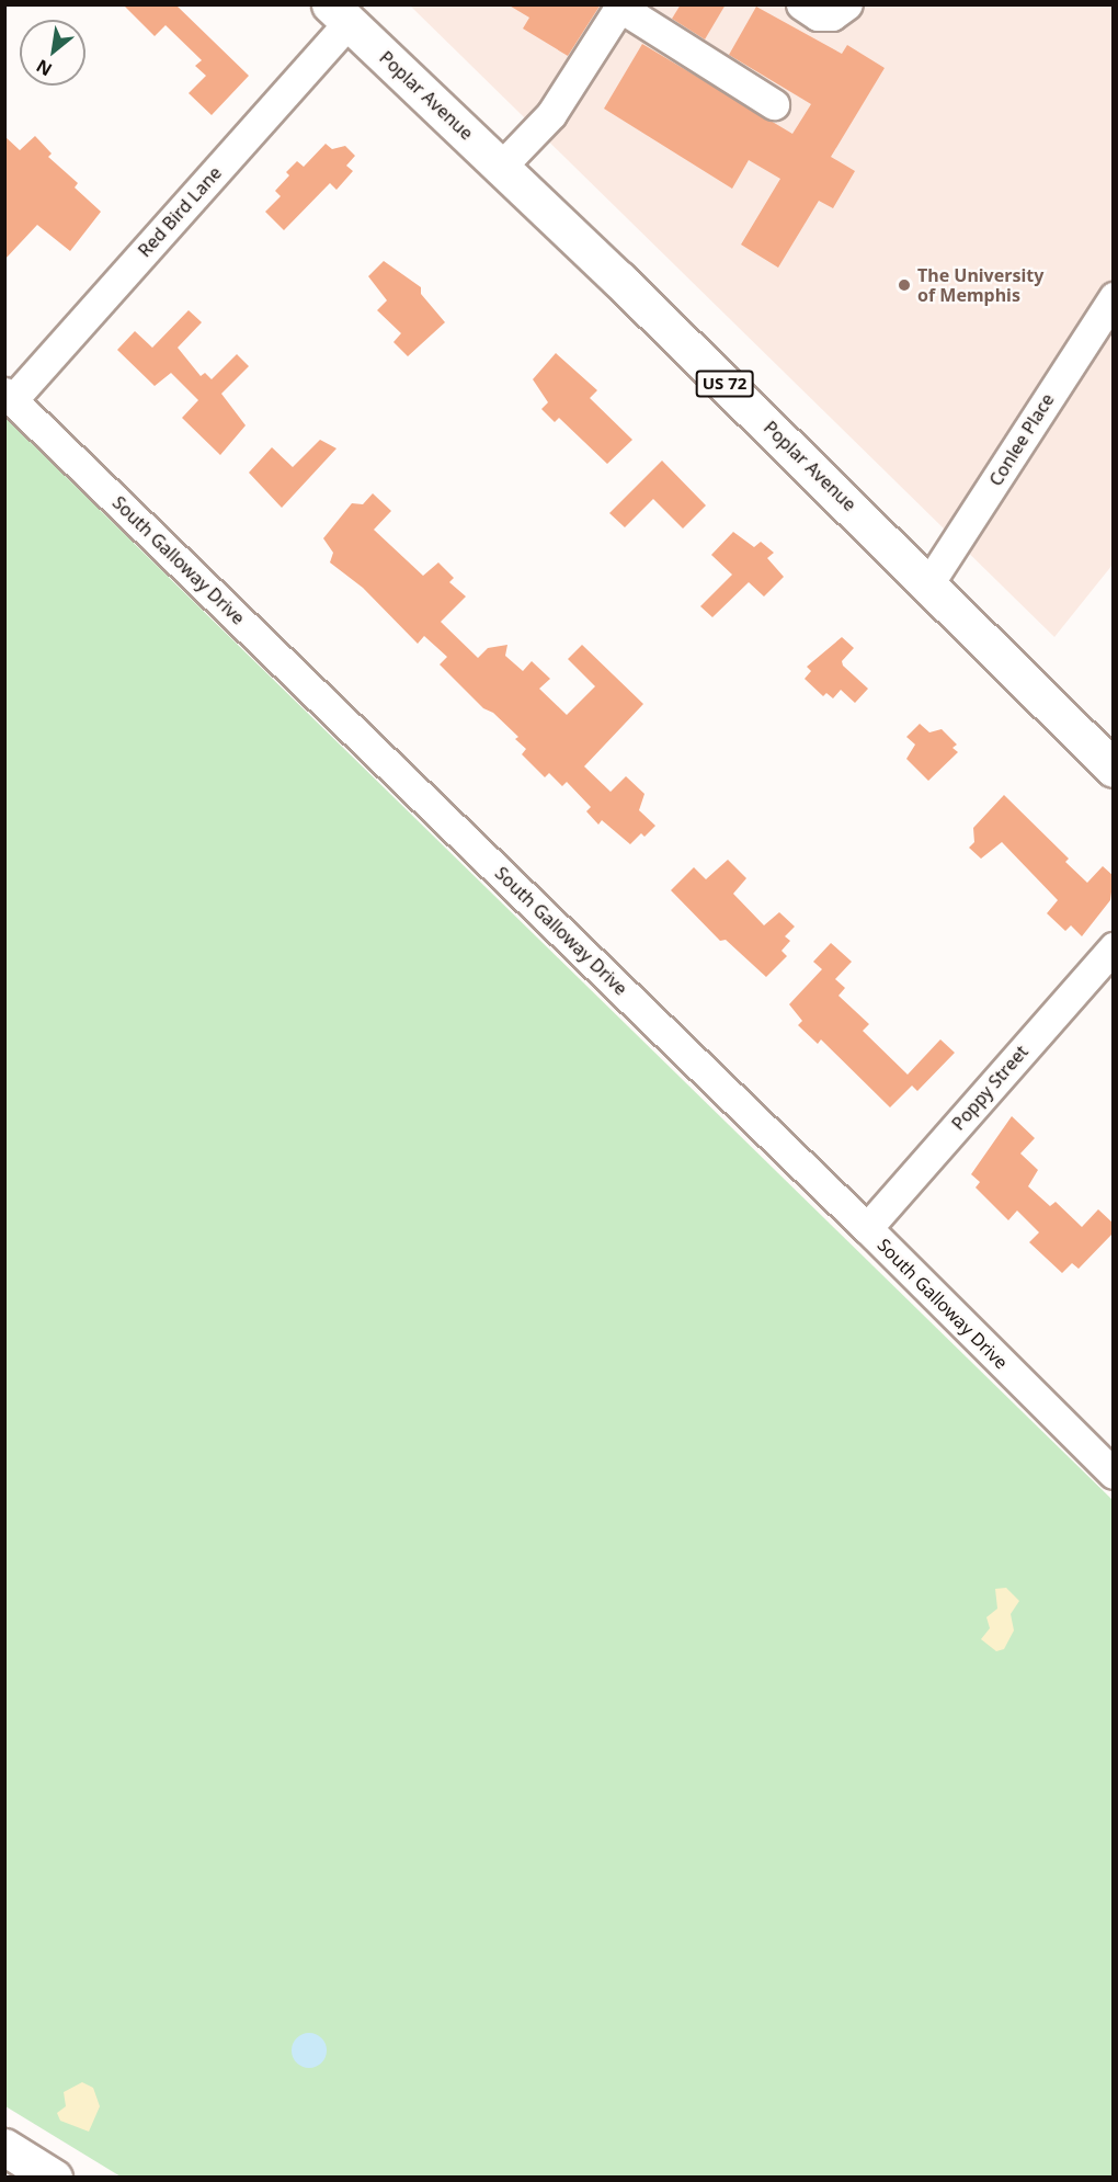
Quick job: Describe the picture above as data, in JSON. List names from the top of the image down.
{
  "streets": {
    "main road": ["Poplar Avenue", "US 72"],
    "street": [
      "Red Bird Lane",
      "Conlee Place",
      "South Galloway Drive",
      "Poppy Street"
    ]
  },
  "crossings": [
    ["Poplar Avenue", "Red Bird Lane"],
    ["Poplar Avenue", "Conlee Place"],
    ["Red Bird Lane", "South Galloway Drive"],
    ["South Galloway Drive", "Poppy Street"]
  ],
  "places": ["The University of Memphis"],
  "north": "bottom left"
}
